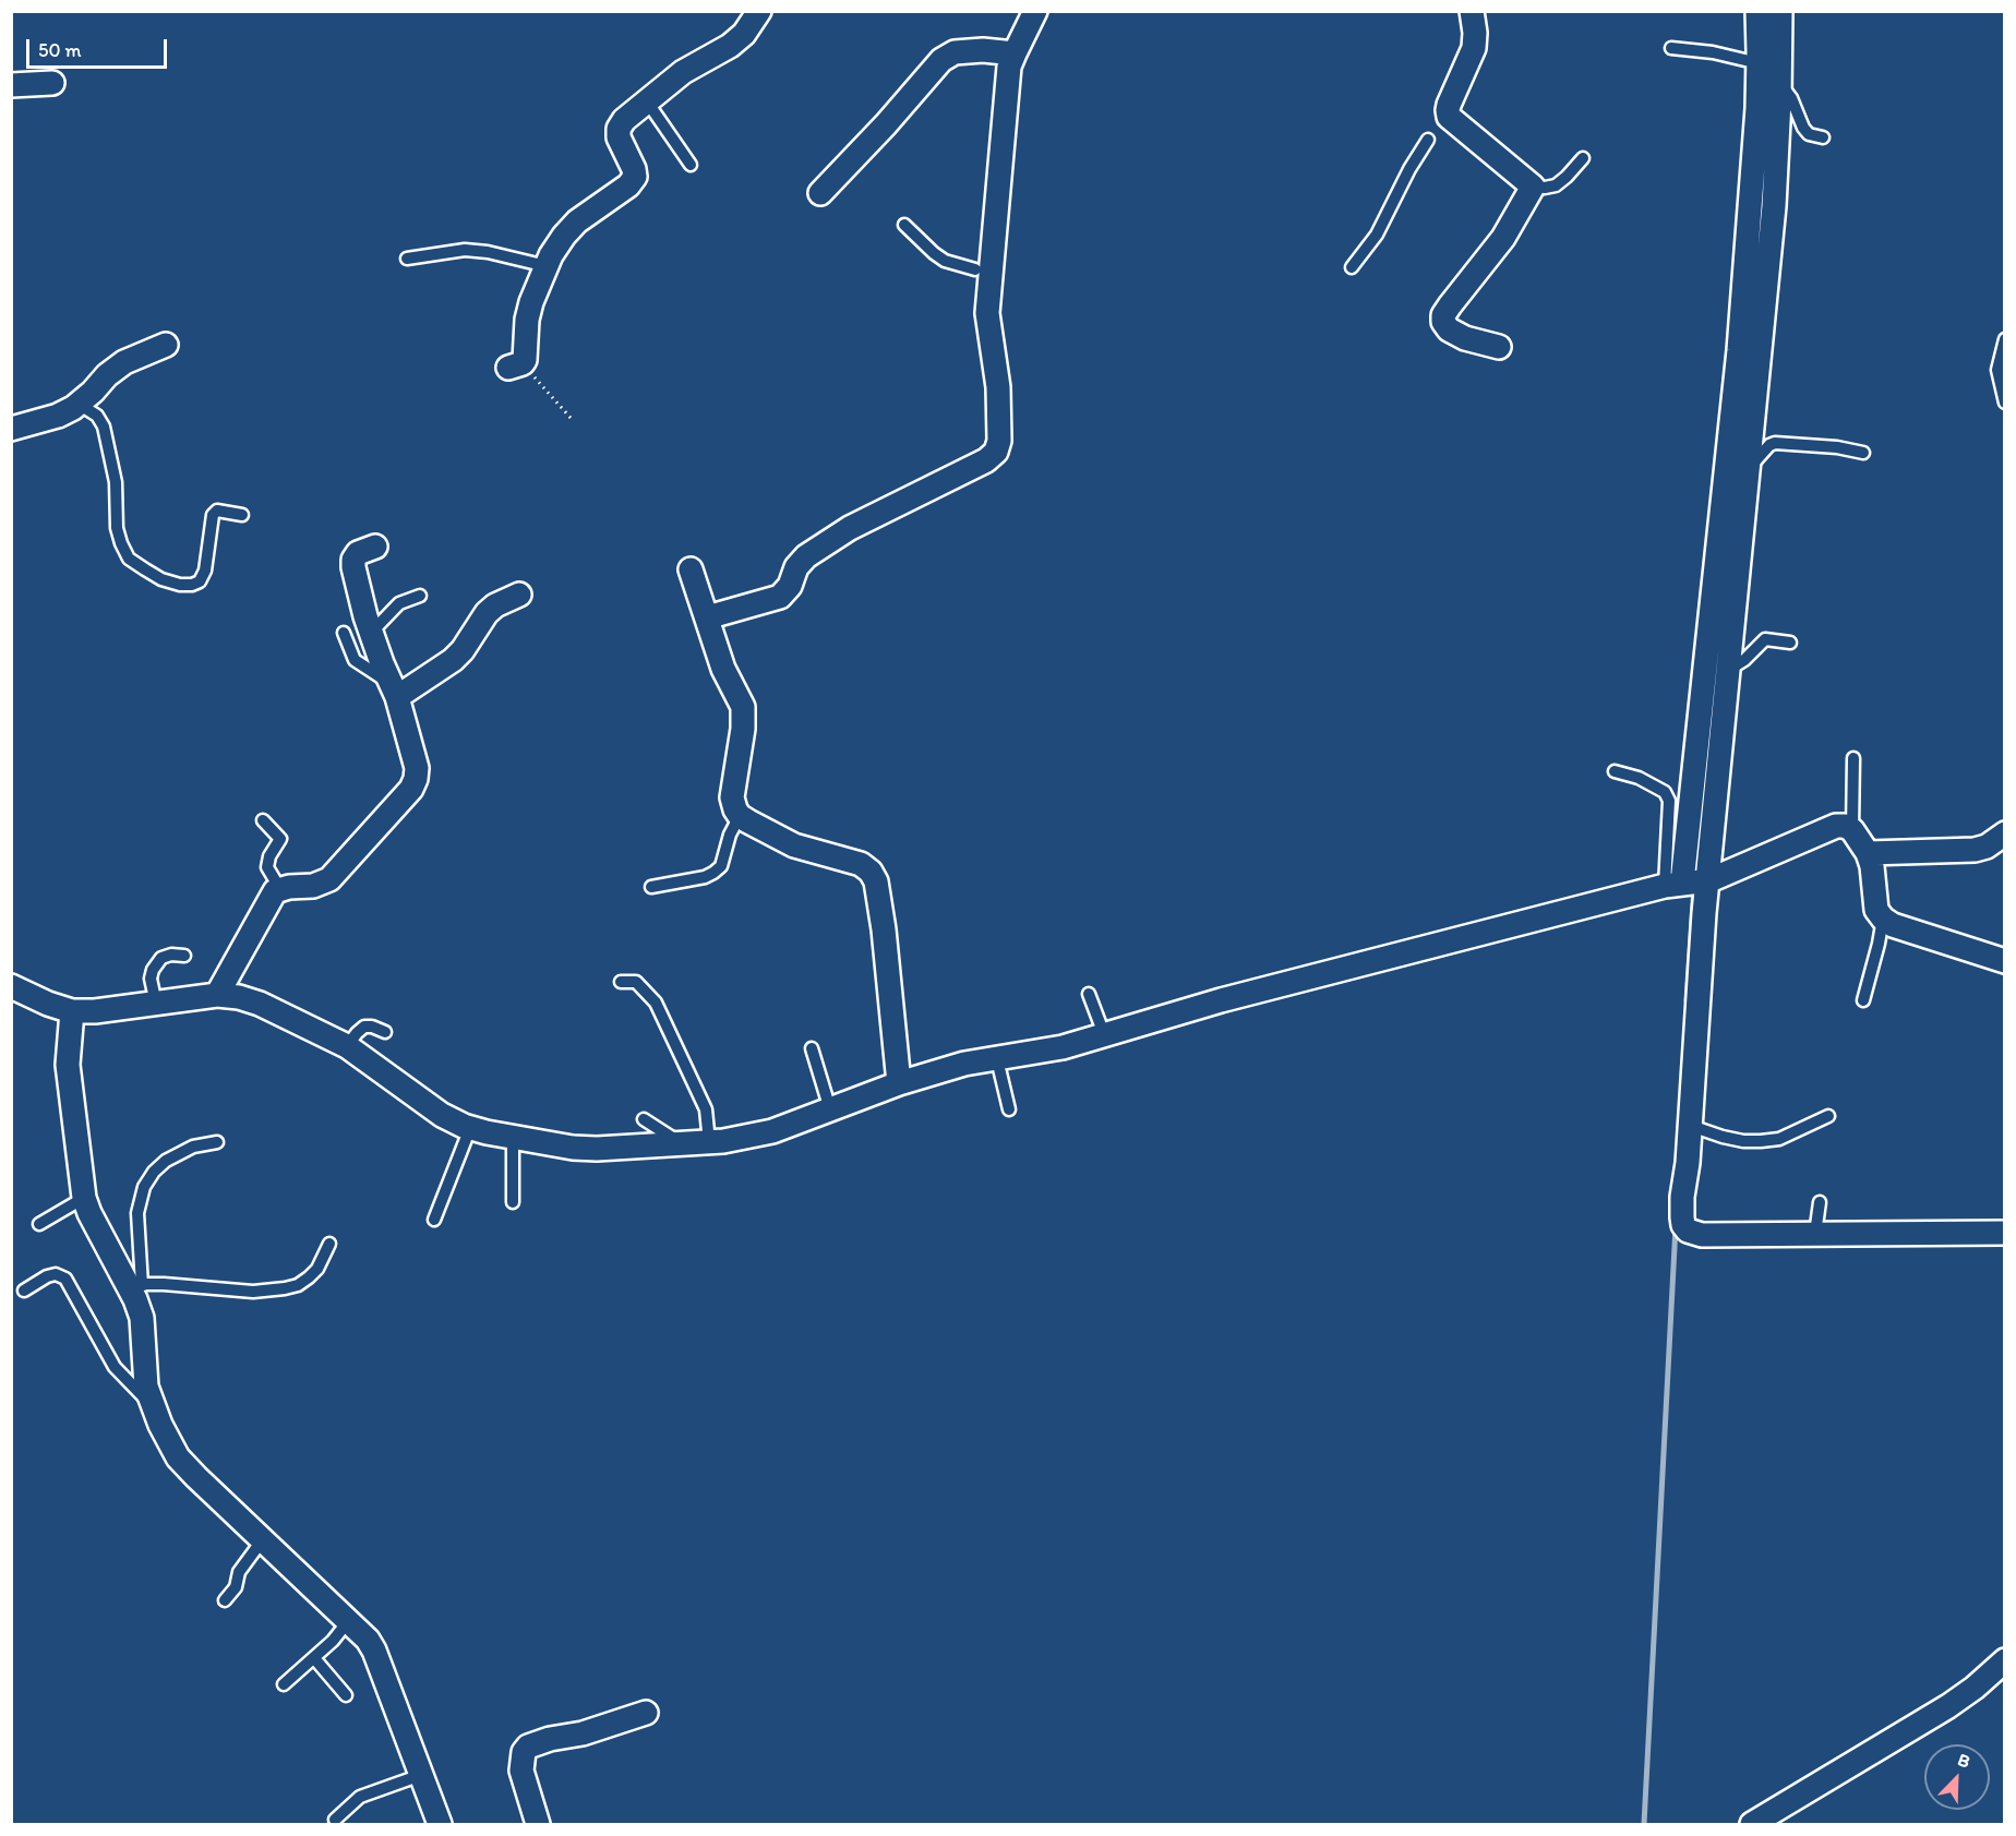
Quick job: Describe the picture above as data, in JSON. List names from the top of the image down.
{
  "scale_bar": "50 m",
  "north": "top right"
}
